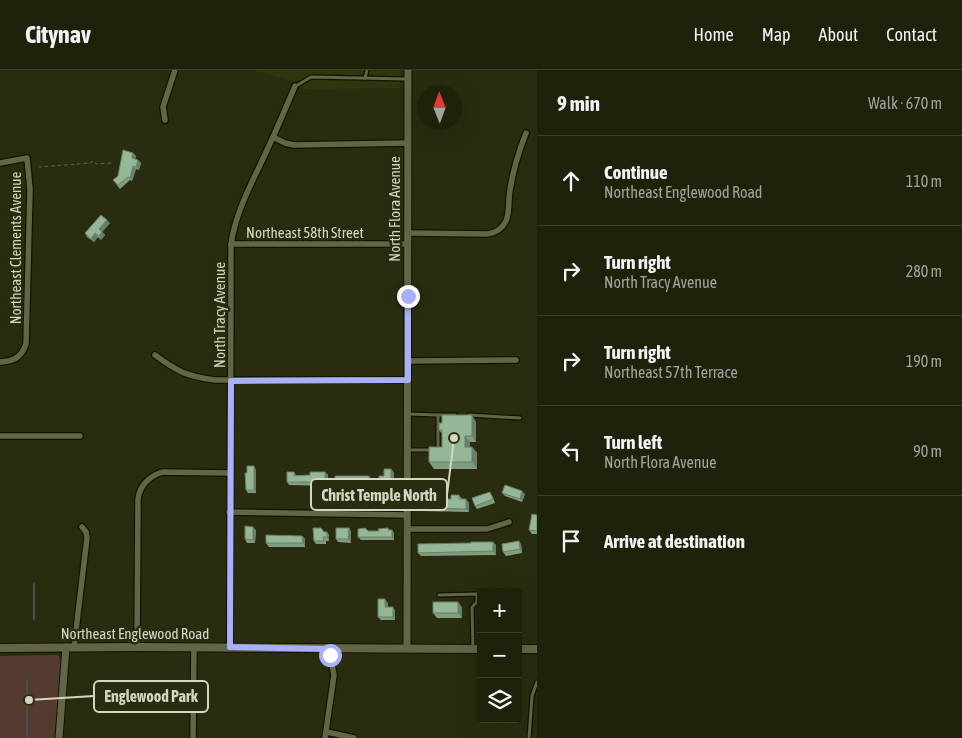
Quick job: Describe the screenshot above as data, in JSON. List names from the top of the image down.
{
  "streets": {
    "main road": ["Northeast Englewood Road"],
    "street": [
      "North Flora Avenue",
      "Northeast 58th Street",
      "Northeast Clements Avenue",
      "North Tracy Avenue"
    ]
  },
  "crossings": [
    ["North Flora Avenue", "Northeast 58th Street"],
    ["North Flora Avenue", "Northeast Englewood Road"],
    ["Northeast 58th Street", "North Tracy Avenue"],
    ["North Tracy Avenue", "Northeast Englewood Road"]
  ],
  "places": ["Christ Temple North", "Englewood Park"],
  "north": "top",
  "page": {
    "header": "Citynav",
    "nav": [
      "Home",
      "Map",
      "About",
      "Contact"
    ],
    "heading": ["9 min", "Walk · 670 m"],
    "list": [
      ["Continue", "Northeast Englewood Road", "110 m"],
      ["Turn right", "North Tracy Avenue", "280 m"],
      ["Turn right", "Northeast 57th Terrace", "190 m"],
      ["Turn left", "North Flora Avenue", "90 m"],
      "Arrive at destination"
    ],
    "map_buttons": ["+", "−"]
  }
}
